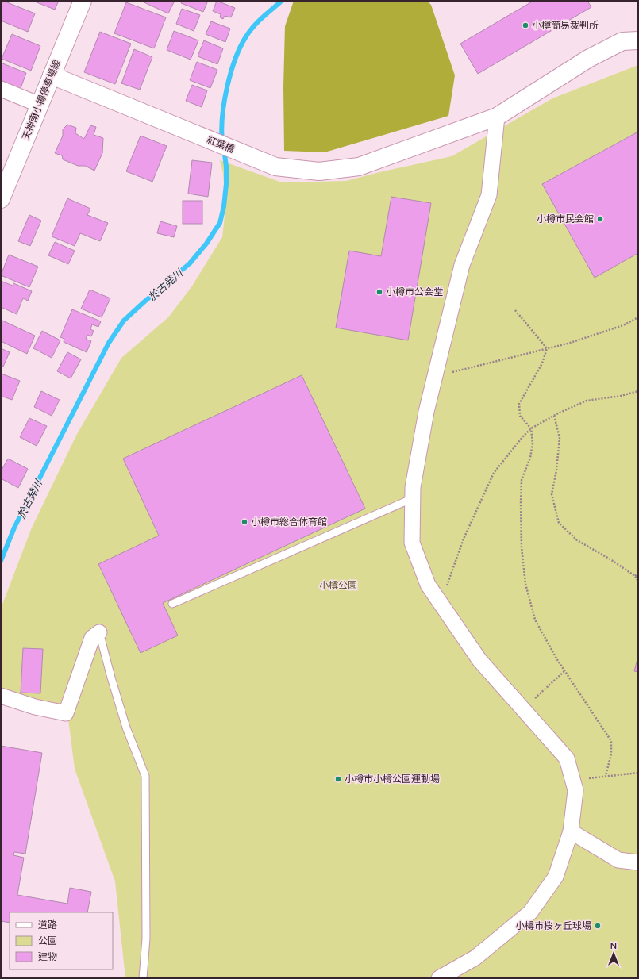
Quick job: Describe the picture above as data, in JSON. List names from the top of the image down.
{
  "streets": {
    "street": ["天神南小樽停車場線", "紅葉橋"]
  },
  "crossings": [
    ["天神南小樽停車場線", "紅葉橋"]
  ],
  "water": ["於古発川"],
  "parks": ["小樽公園"],
  "places": [
    "小樽簡易裁判所",
    "小樽市民会館",
    "小樽市公会堂",
    "小樽市総合体育館",
    "小樽市小樽公園運動場",
    "小樽市桜ヶ丘球場"
  ],
  "legend": ["道路", "公園", "建物"],
  "north": "top"
}
